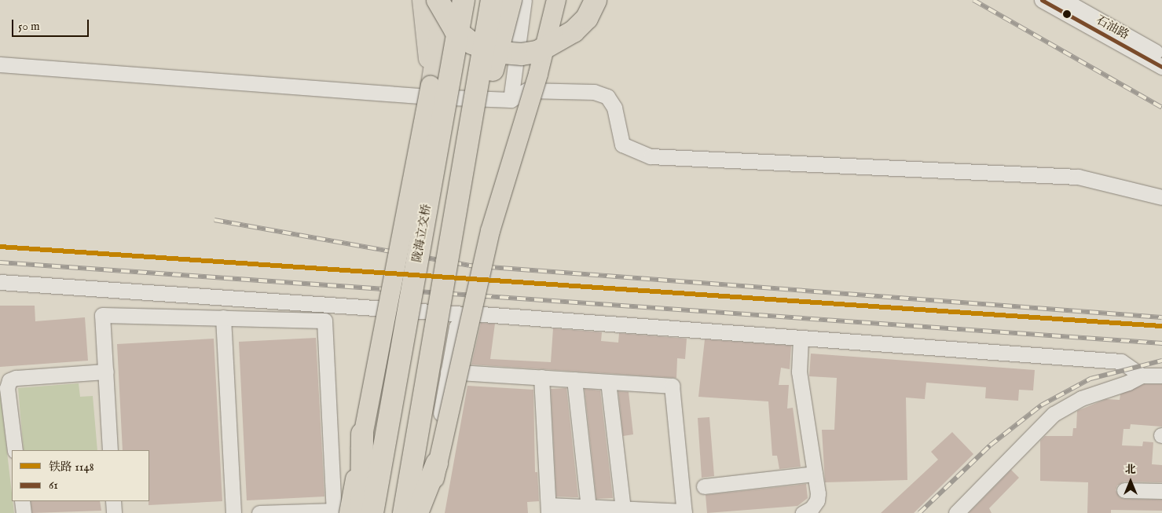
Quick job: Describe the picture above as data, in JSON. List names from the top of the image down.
{
  "streets": {
    "highway": ["陇海立交桥"],
    "street": ["石油路"]
  },
  "lines": ["transit line 61", "rail line 1148"],
  "legend": ["铁路 1148", "61"],
  "scale_bar": "50 m",
  "north": "top"
}
